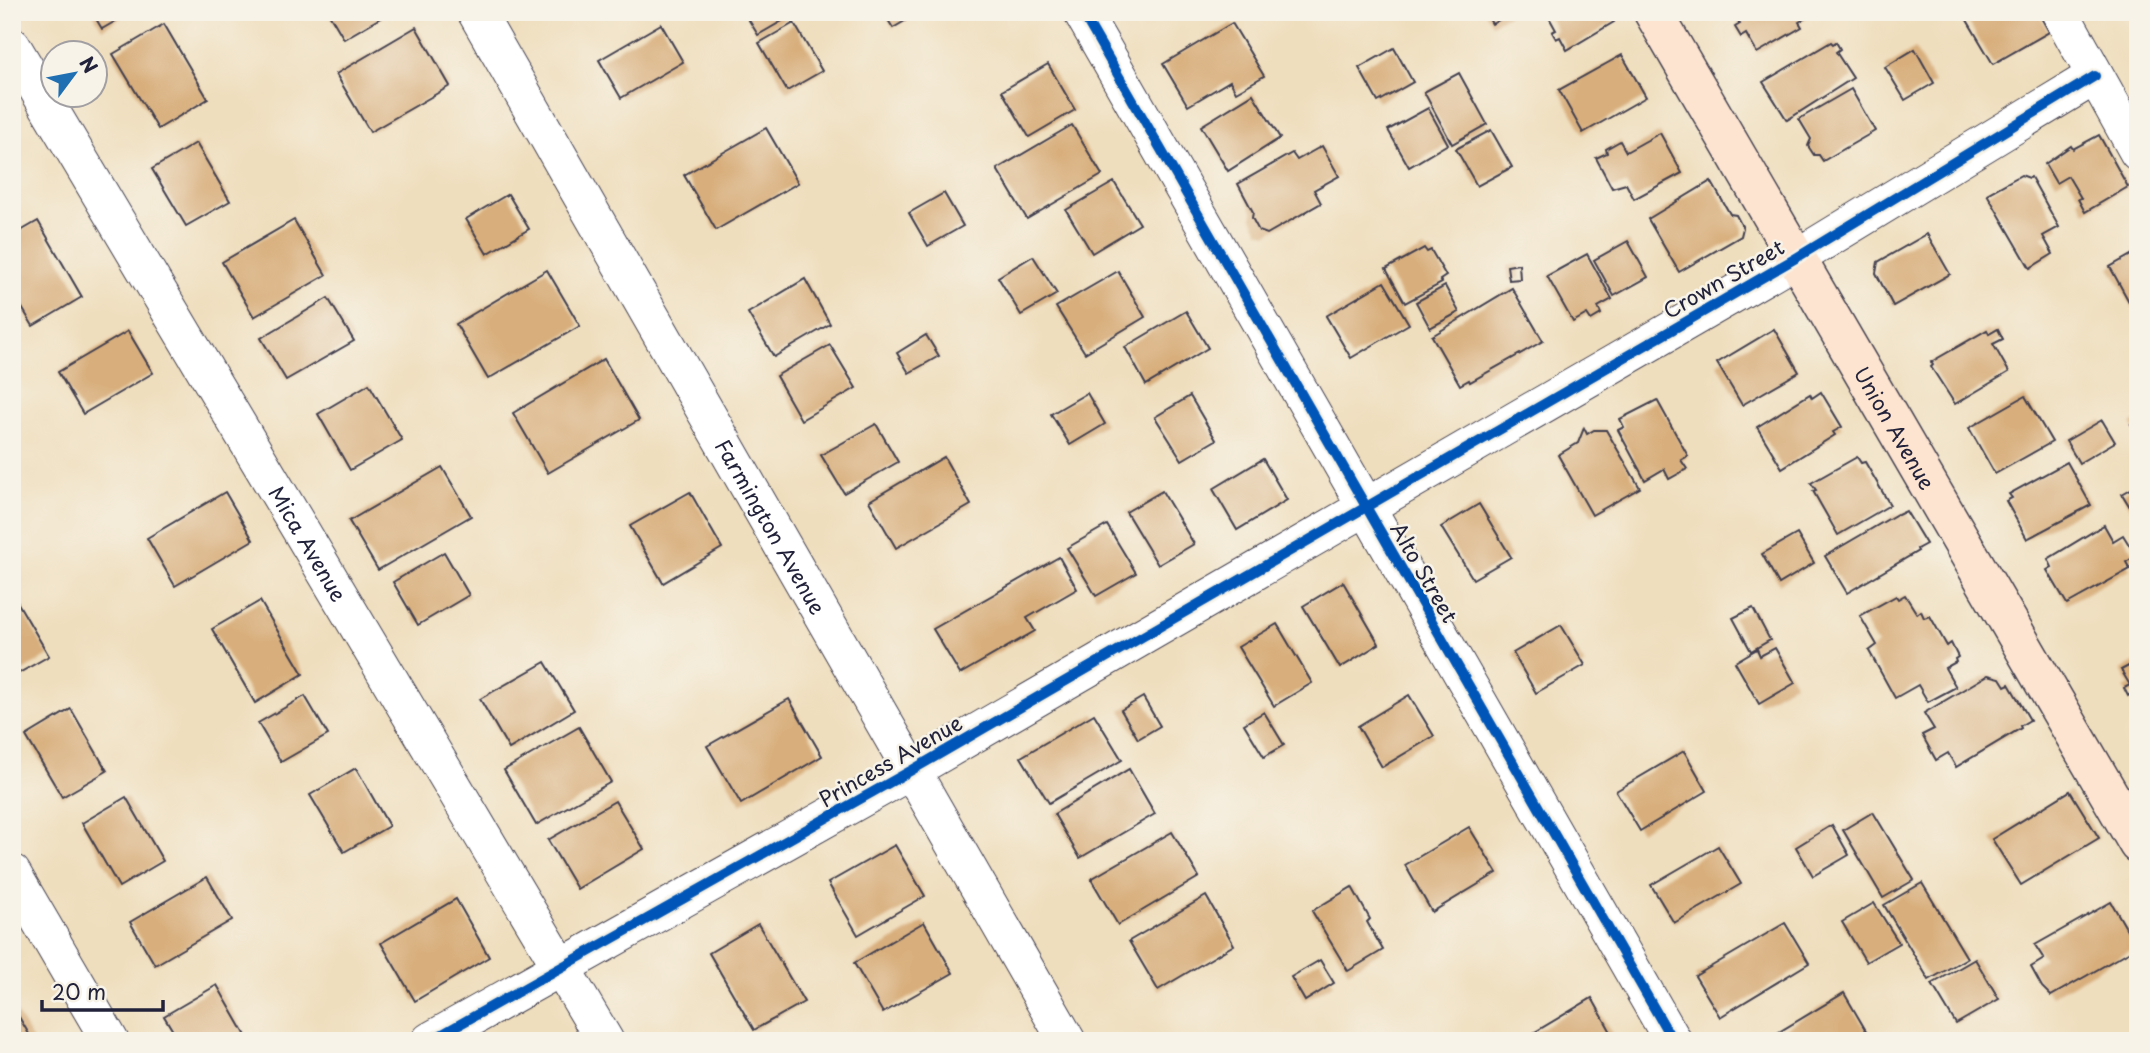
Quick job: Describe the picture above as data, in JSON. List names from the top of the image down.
{
  "streets": {
    "main road": ["Union Avenue"],
    "street": [
      "Crown Street",
      "Farmington Avenue",
      "Mica Avenue",
      "Alto Street",
      "Princess Avenue"
    ]
  },
  "crossings": [
    ["Crown Street", "Union Avenue"],
    ["Crown Street", "Alto Street"],
    ["Crown Street", "Princess Avenue"],
    ["Farmington Avenue", "Princess Avenue"],
    ["Mica Avenue", "Princess Avenue"],
    ["Alto Street", "Princess Avenue"]
  ],
  "scale_bar": "20 m",
  "north": "top right"
}
